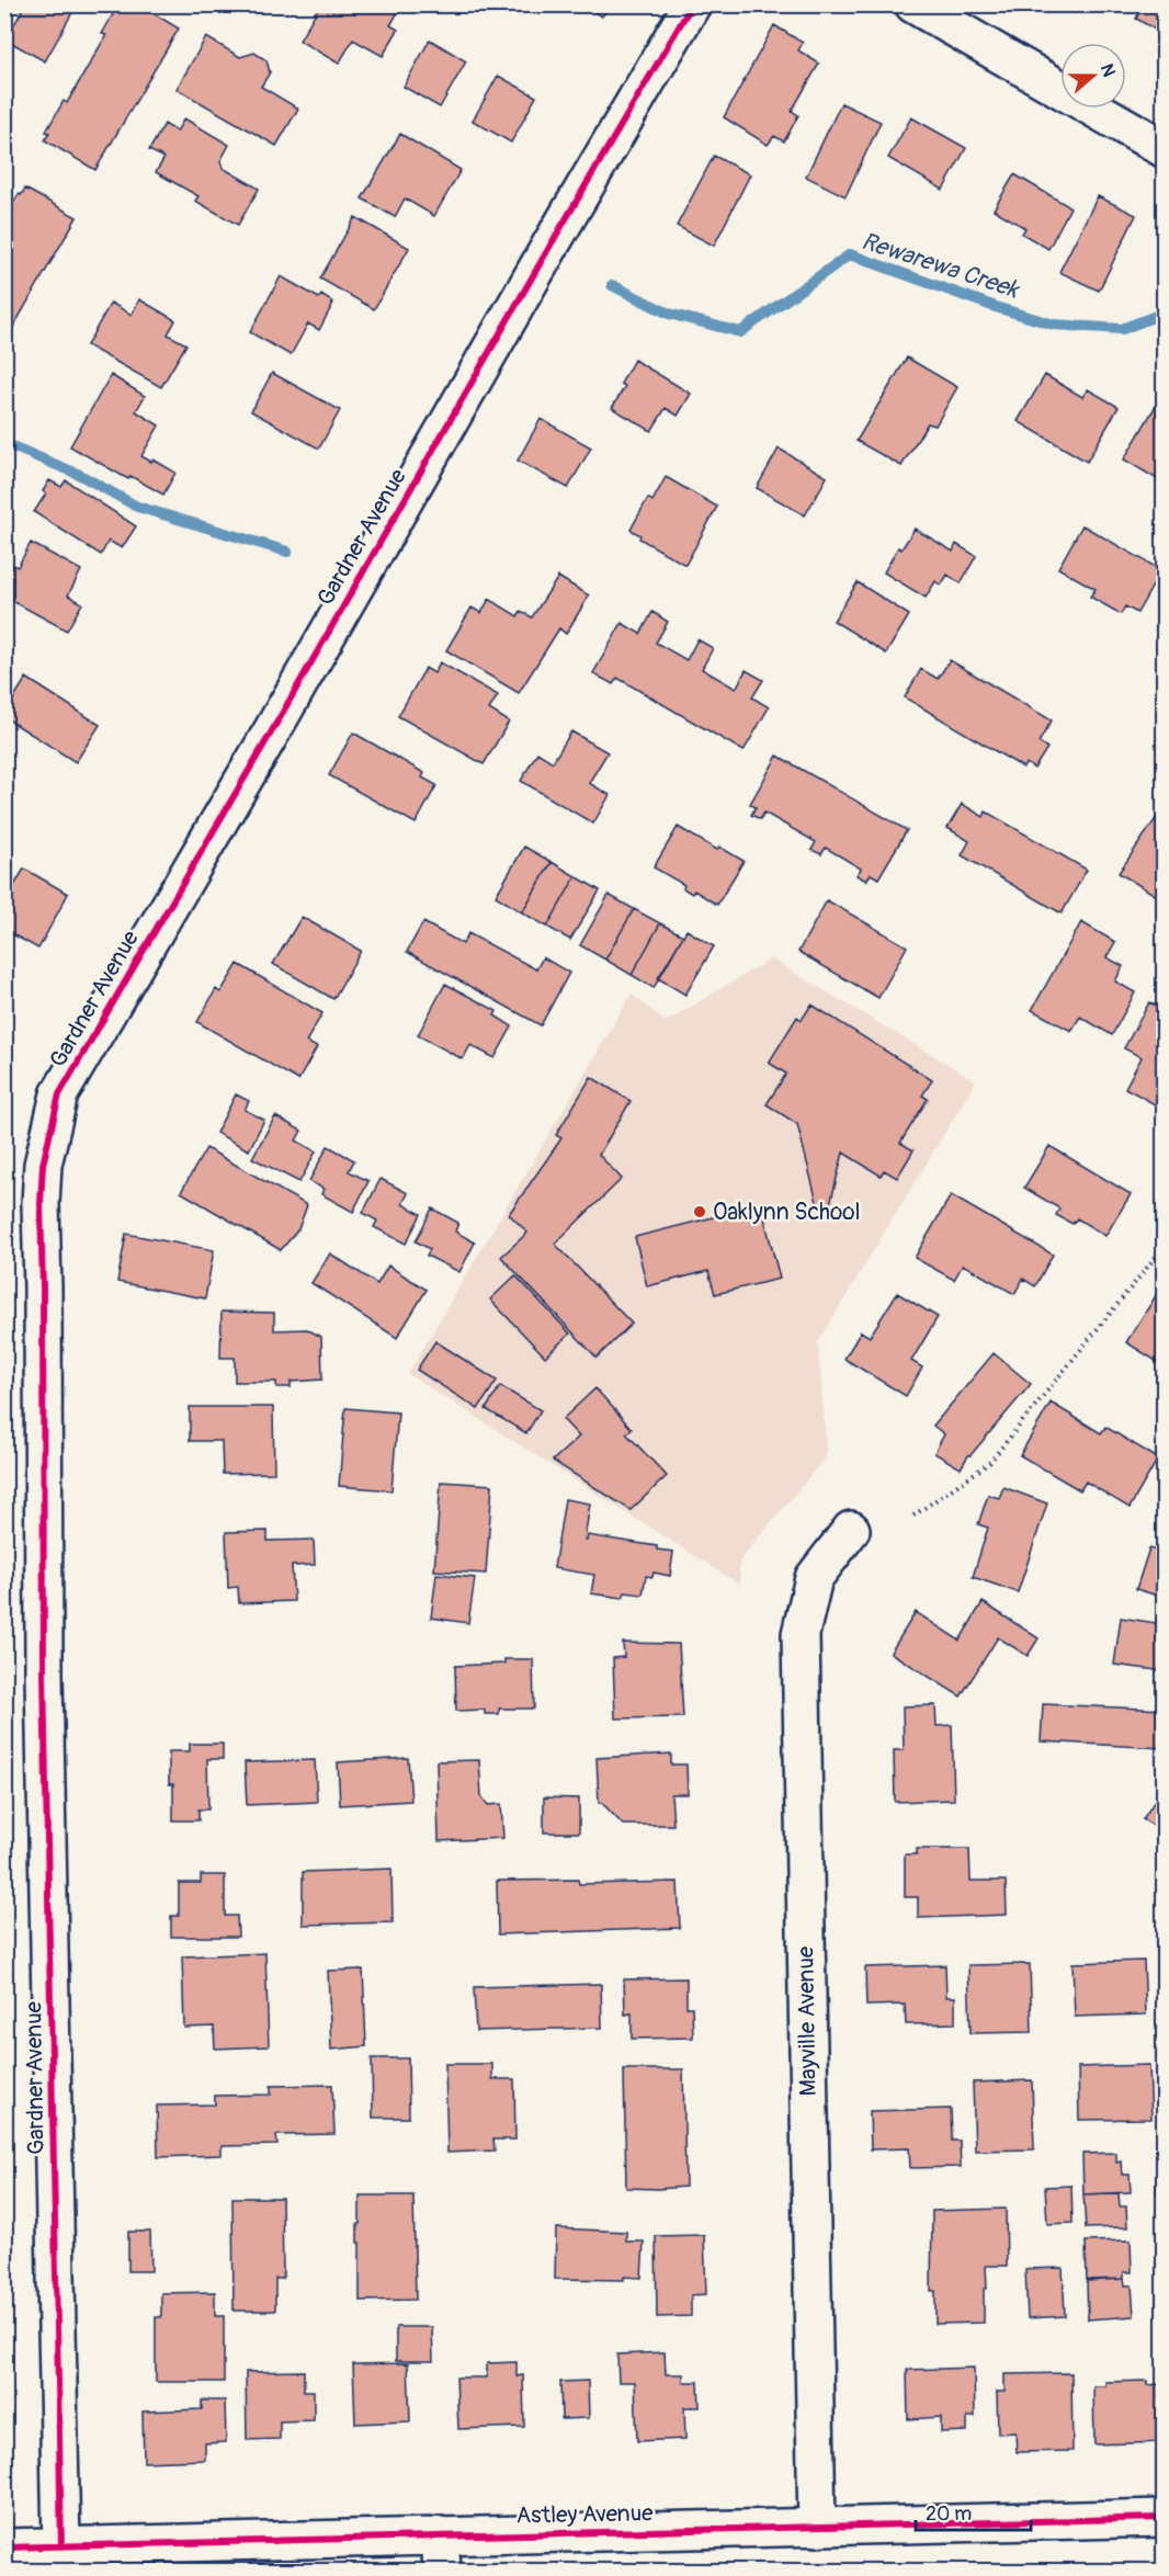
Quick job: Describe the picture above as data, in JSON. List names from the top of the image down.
{
  "streets": {
    "street": ["Gardner Avenue", "Mayville Avenue", "Astley Avenue"]
  },
  "crossings": [
    ["Gardner Avenue", "Astley Avenue"],
    ["Mayville Avenue", "Astley Avenue"]
  ],
  "water": ["Rewarewa Creek"],
  "places": ["Oaklynn School"],
  "scale_bar": "20 m",
  "north": "right"
}
